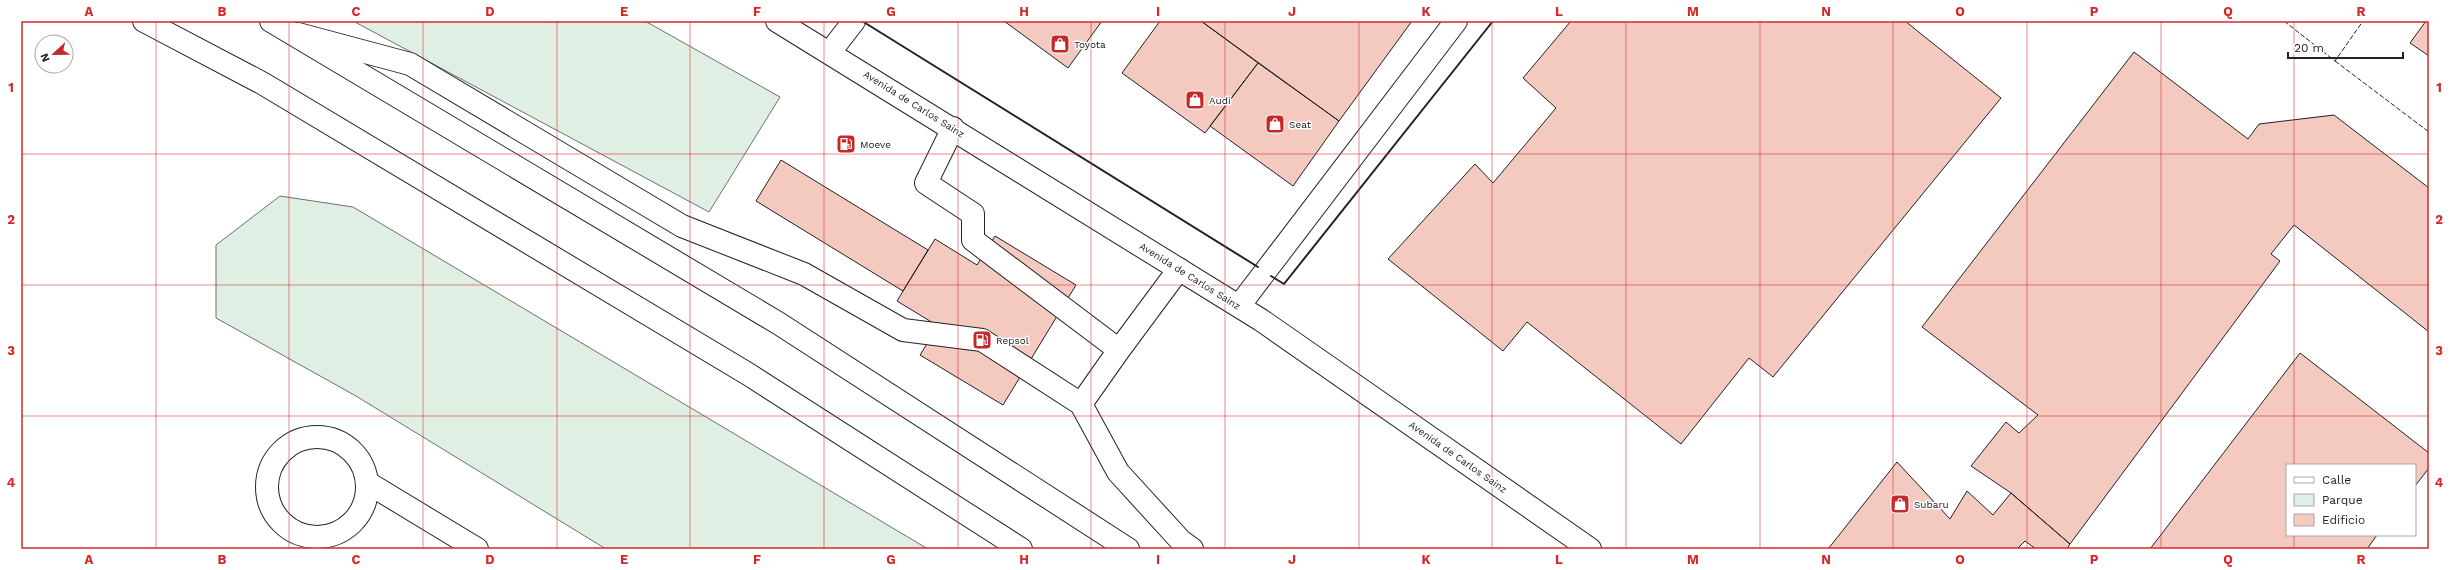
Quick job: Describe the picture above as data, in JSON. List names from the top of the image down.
{
  "streets": {
    "main road": ["Avenida de Carlos Sainz"]
  },
  "places": {
    "shop": [
      "Toyota",
      "Audi",
      "Seat",
      "Subaru"
    ],
    "fuel station": ["Moeve", "Repsol"]
  },
  "legend": ["Calle", "Parque", "Edificio"],
  "scale_bar": "20 m",
  "north": "left",
  "grid": {
    "columns": [
      "A",
      "B",
      "C",
      "D",
      "E",
      "F",
      "G",
      "H",
      "I",
      "J",
      "K",
      "L",
      "M",
      "N",
      "O",
      "P",
      "Q",
      "R"
    ],
    "rows": [
      "1",
      "2",
      "3",
      "4"
    ]
  }
}
